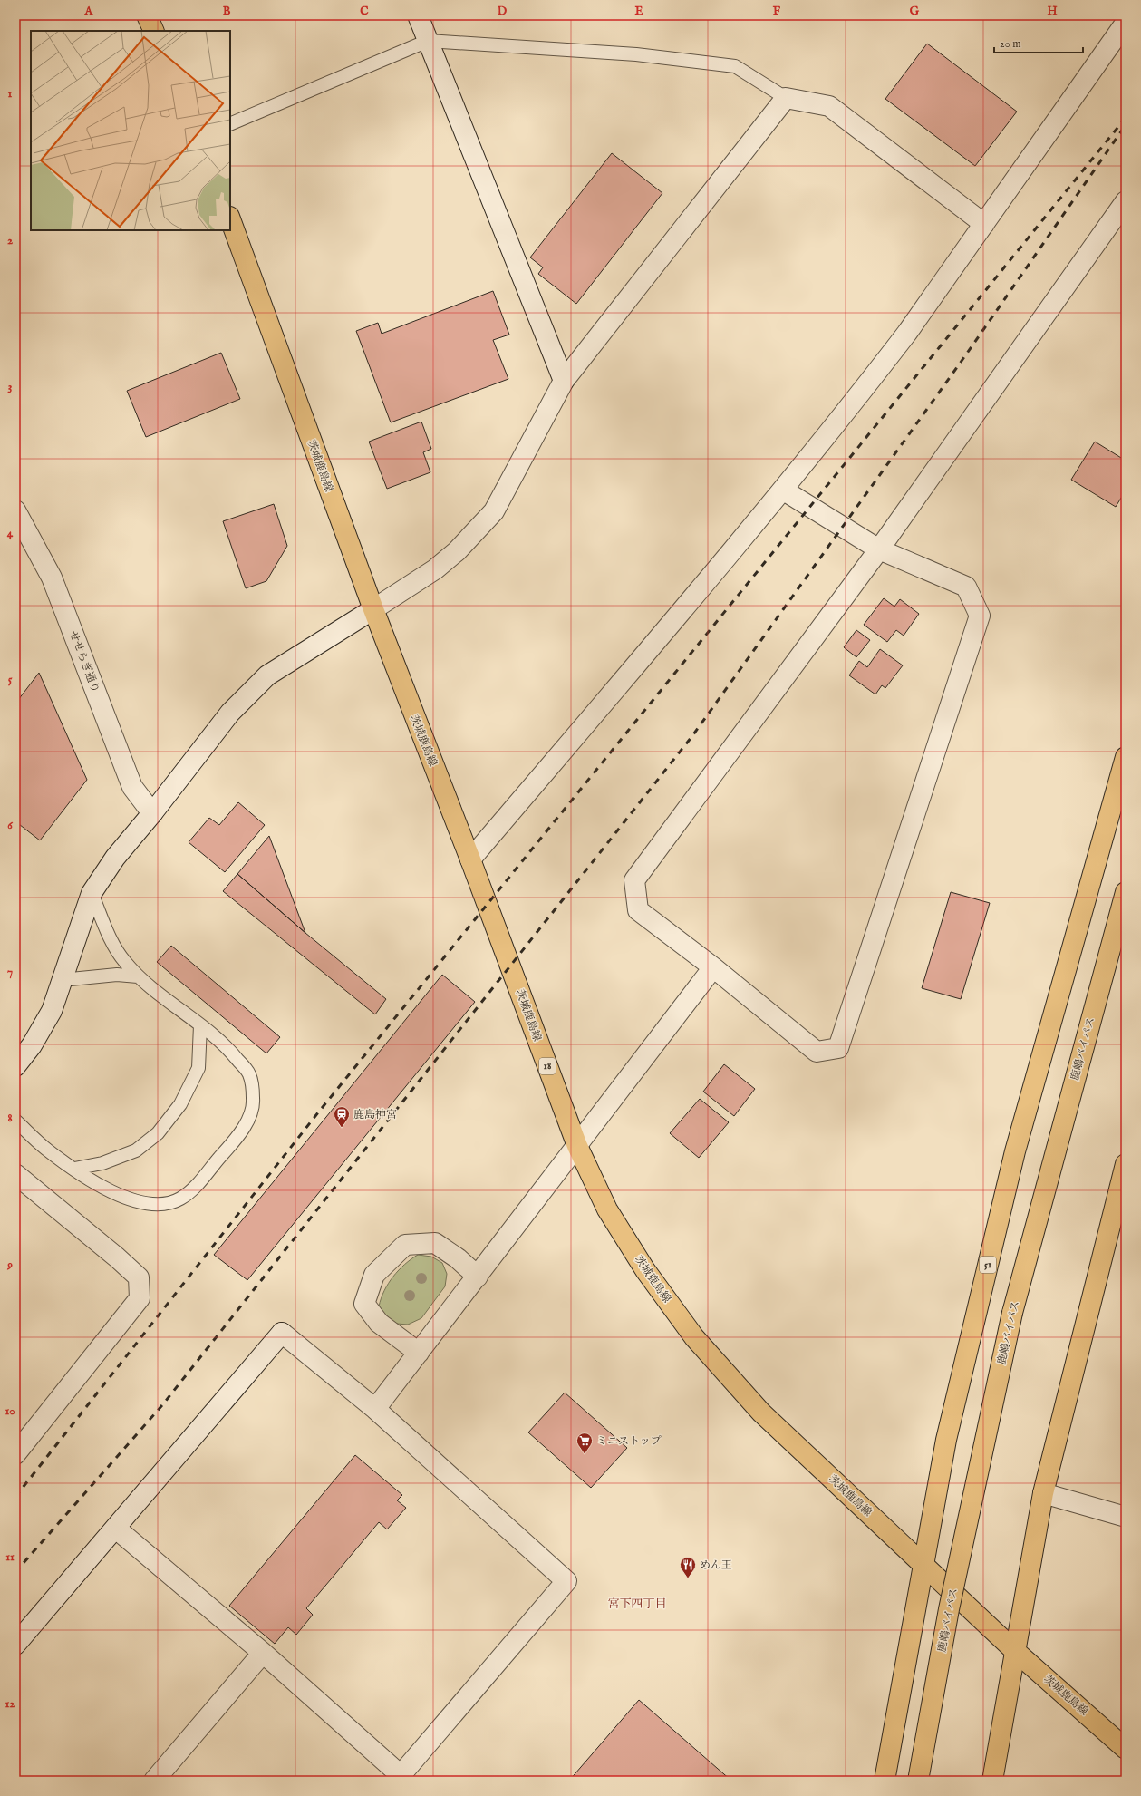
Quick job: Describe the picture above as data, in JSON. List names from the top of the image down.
{
  "streets": {
    "main road": [
      "茨城鹿島線",
      "鹿嶋バイパス",
      "18",
      "51"
    ],
    "street": ["せせらぎ通り"]
  },
  "crossings": [
    ["茨城鹿島線", "51"]
  ],
  "districts": ["宮下四丁目"],
  "places": {
    "station": ["鹿島神宮"],
    "supermarket": ["ミニストップ"],
    "restaurant": ["めん王"]
  },
  "scale_bar": "20 m",
  "grid": {
    "columns": [
      "A",
      "B",
      "C",
      "D",
      "E",
      "F",
      "G",
      "H"
    ],
    "rows": [
      "1",
      "2",
      "3",
      "4",
      "5",
      "6",
      "7",
      "8",
      "9",
      "10",
      "11",
      "12"
    ]
  }
}
